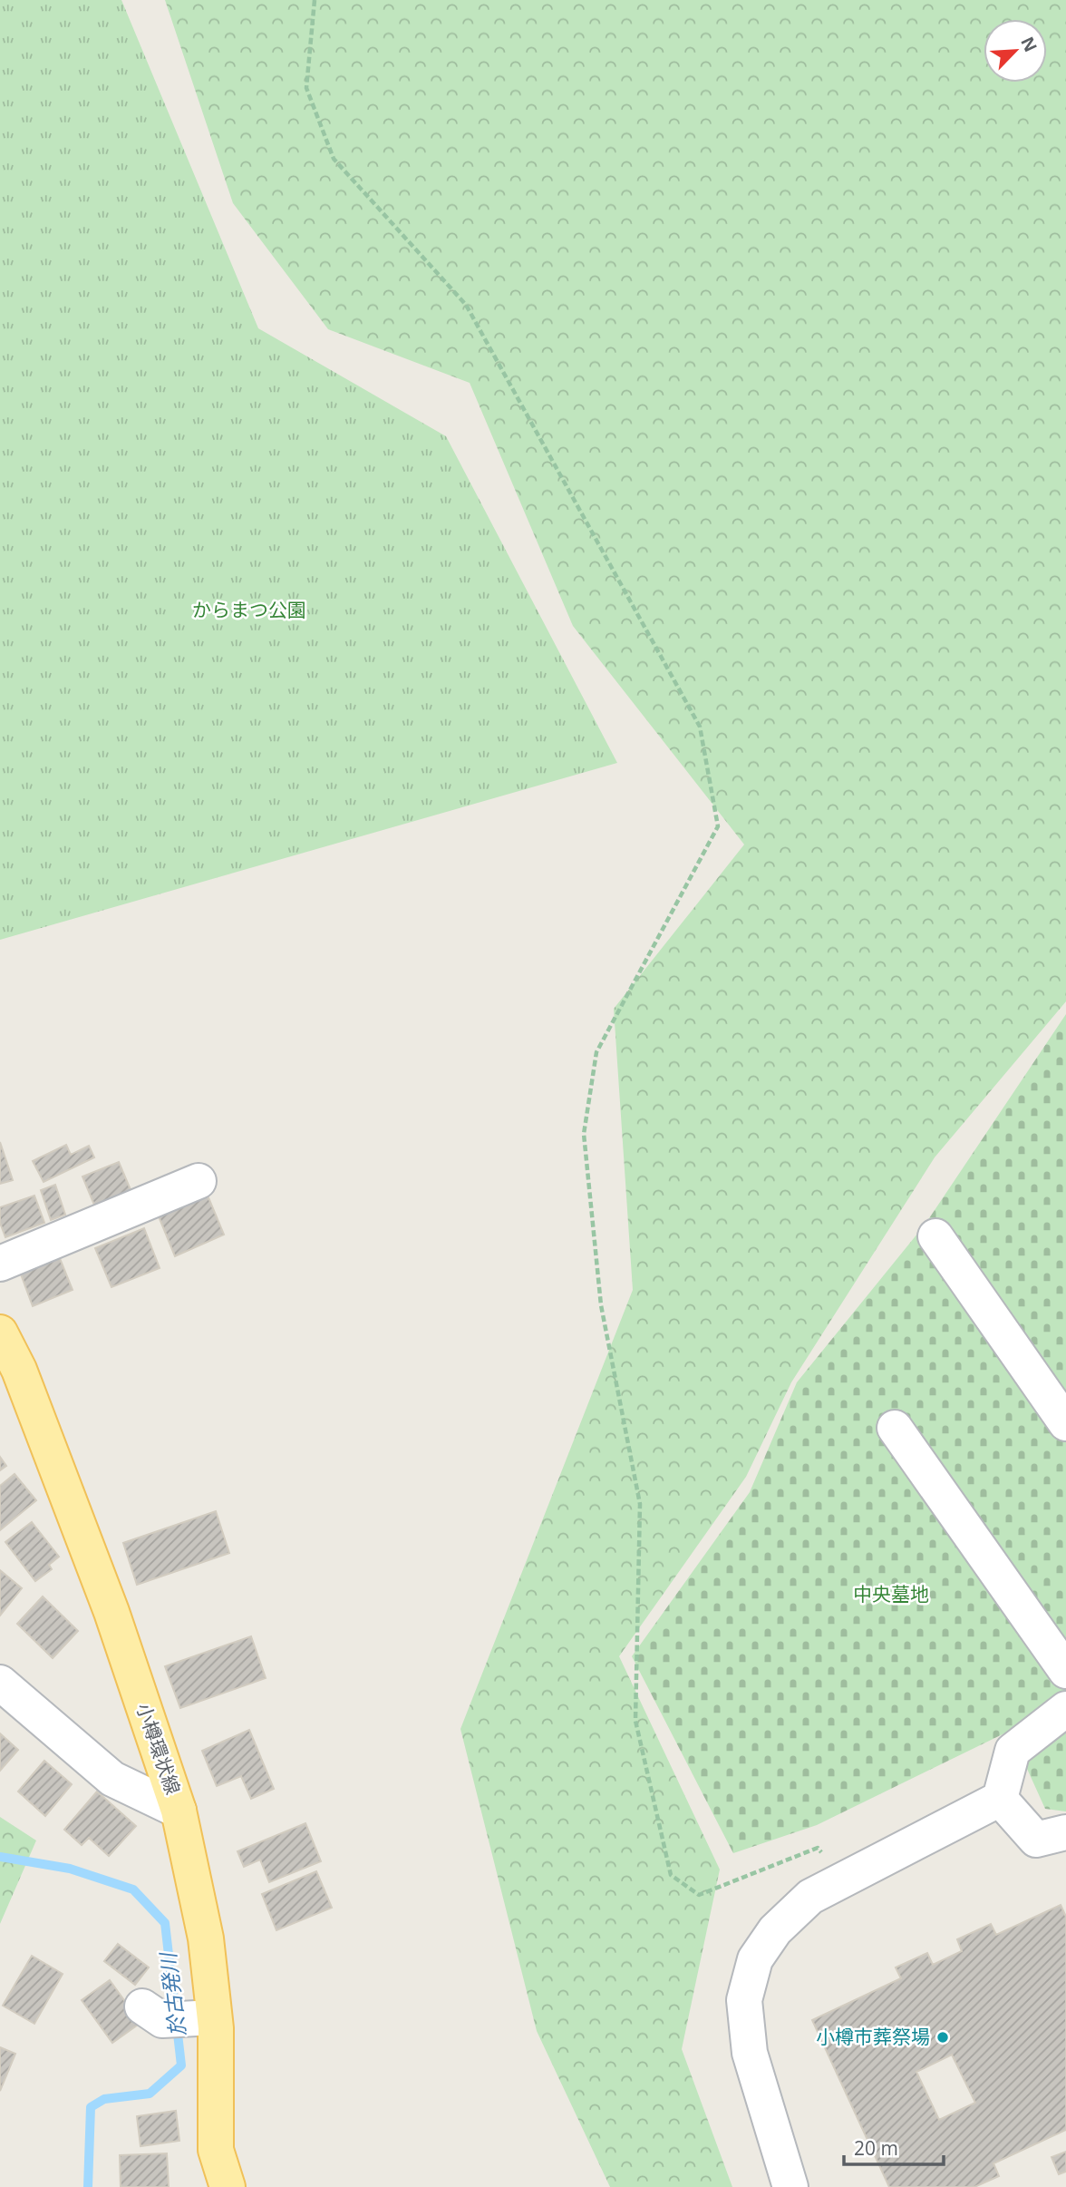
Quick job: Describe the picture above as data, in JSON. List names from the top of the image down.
{
  "streets": {
    "main road": ["小樽環状線"]
  },
  "water": ["於古発川"],
  "parks": ["からまつ公園", "中央墓地"],
  "places": ["小樽市葬祭場"],
  "scale_bar": "20 m",
  "north": "top right"
}
